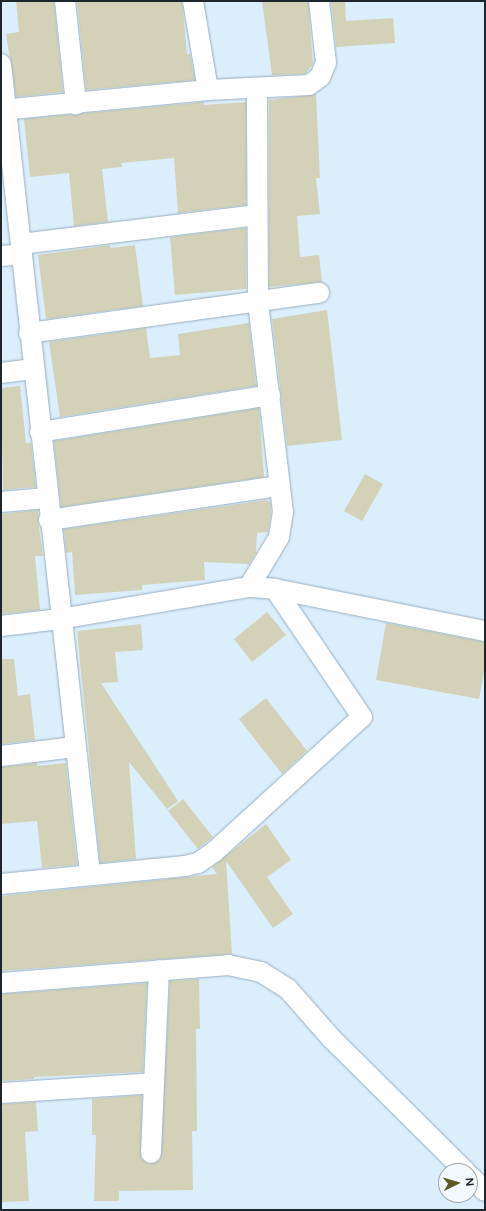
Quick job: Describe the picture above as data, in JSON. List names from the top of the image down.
{
  "north": "right"
}
